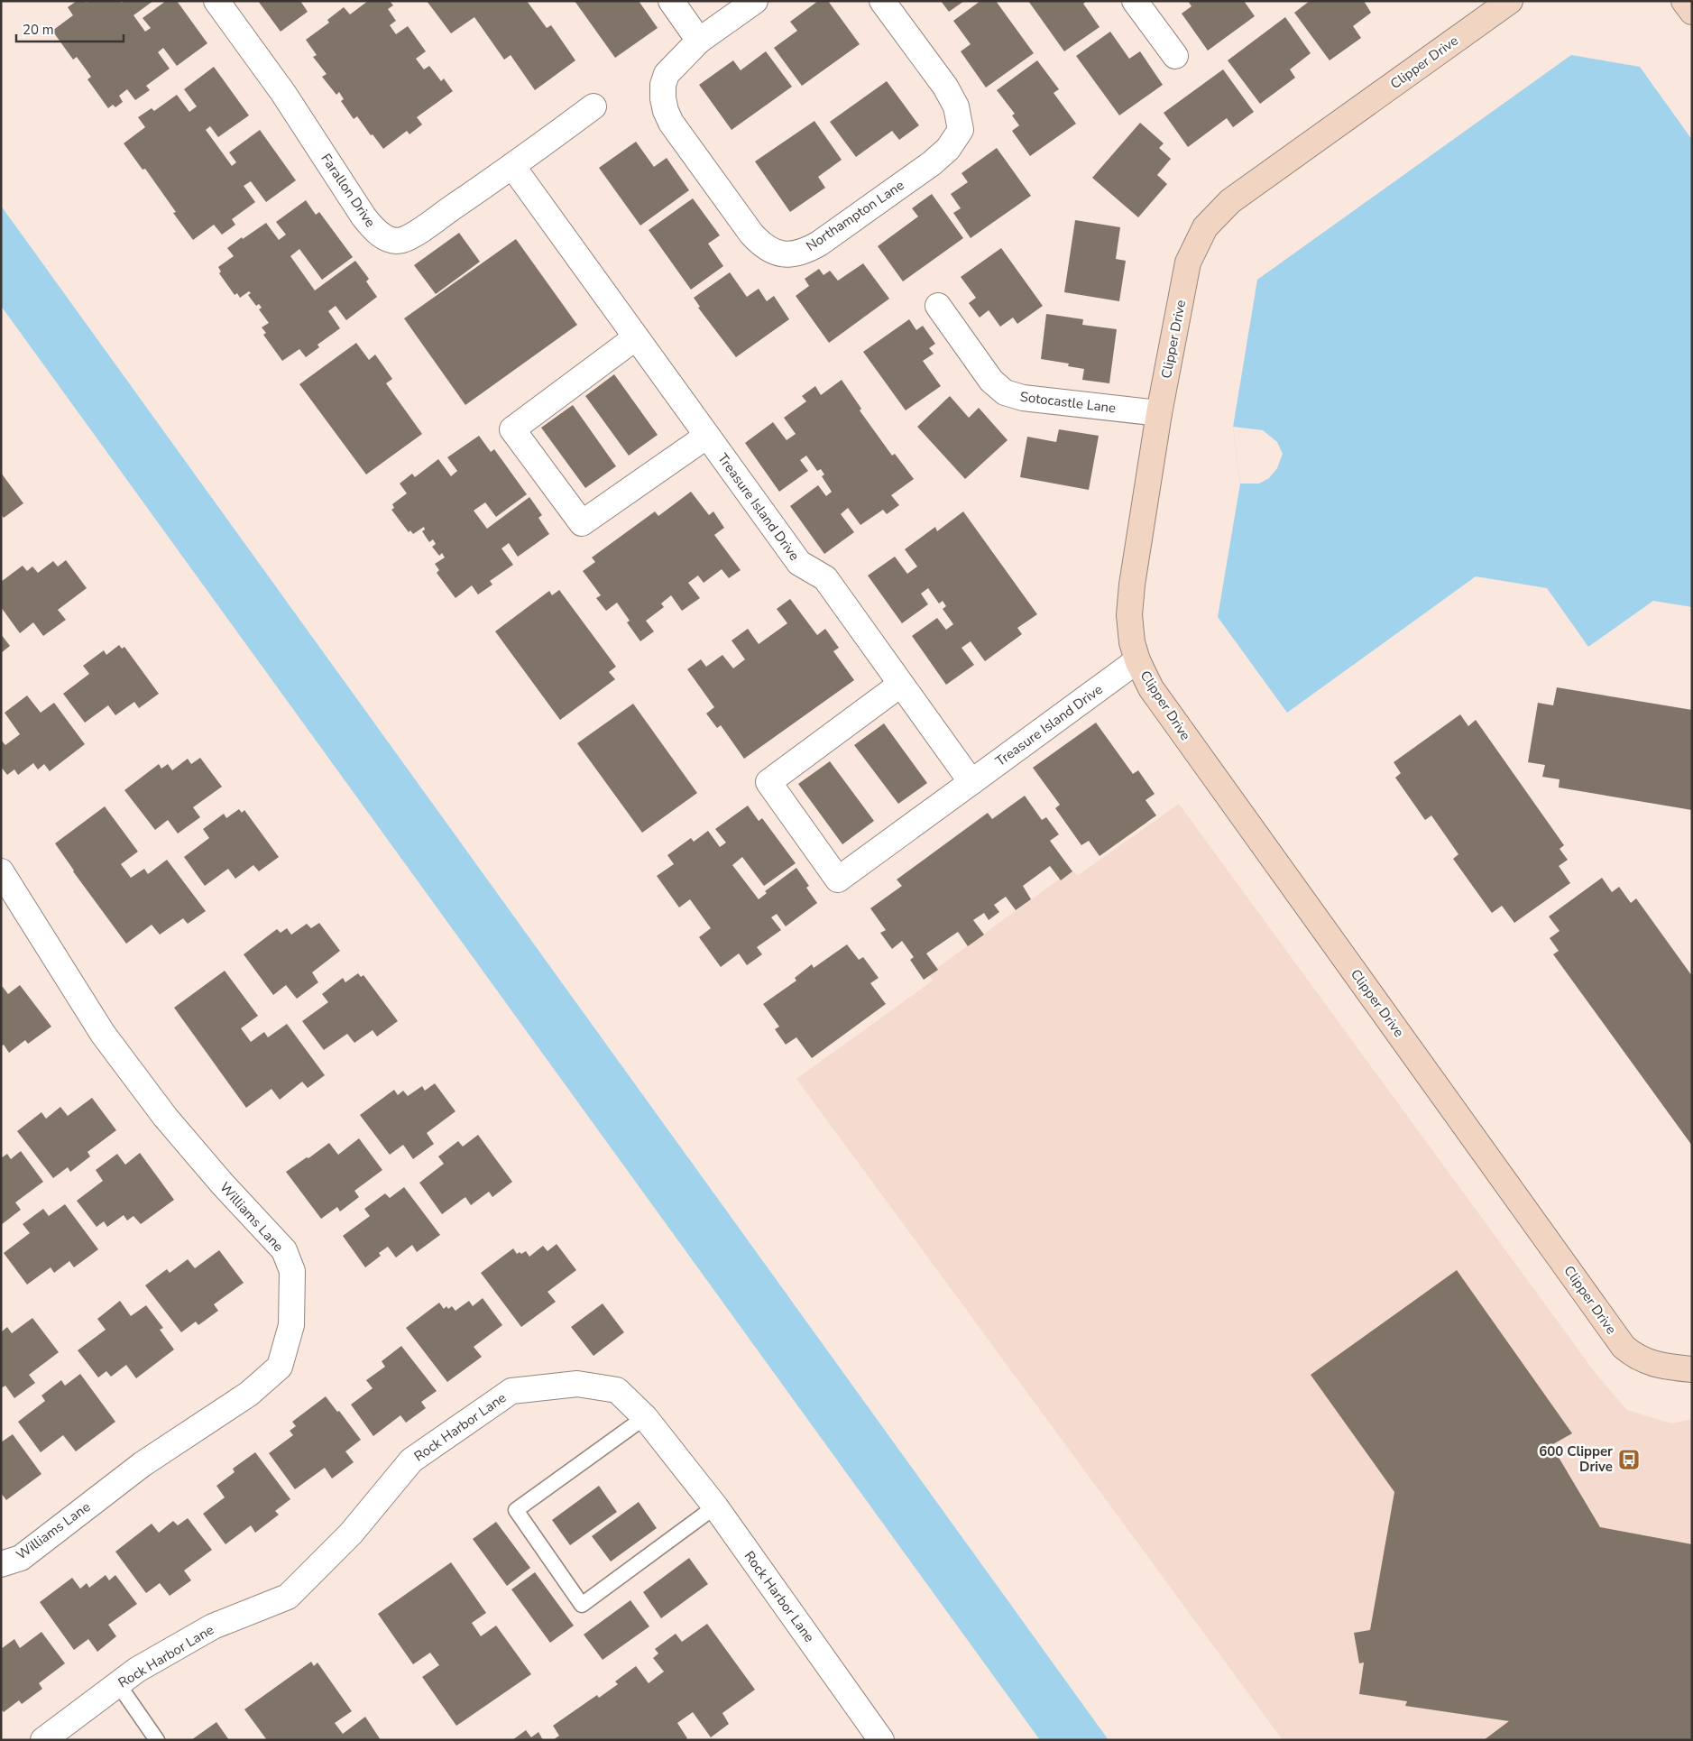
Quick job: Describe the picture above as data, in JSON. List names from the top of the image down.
{
  "streets": {
    "street": [
      "Clipper Drive",
      "Farallon Drive",
      "Northampton Lane",
      "Sotocastle Lane",
      "Treasure Island Drive",
      "Williams Lane",
      "Rock Harbor Lane"
    ]
  },
  "crossings": [
    ["Clipper Drive", "Sotocastle Lane"],
    ["Clipper Drive", "Treasure Island Drive"],
    ["Farallon Drive", "Treasure Island Drive"]
  ],
  "places": {
    "bus stop": ["600 Clipper Drive"]
  },
  "scale_bar": "20 m"
}
